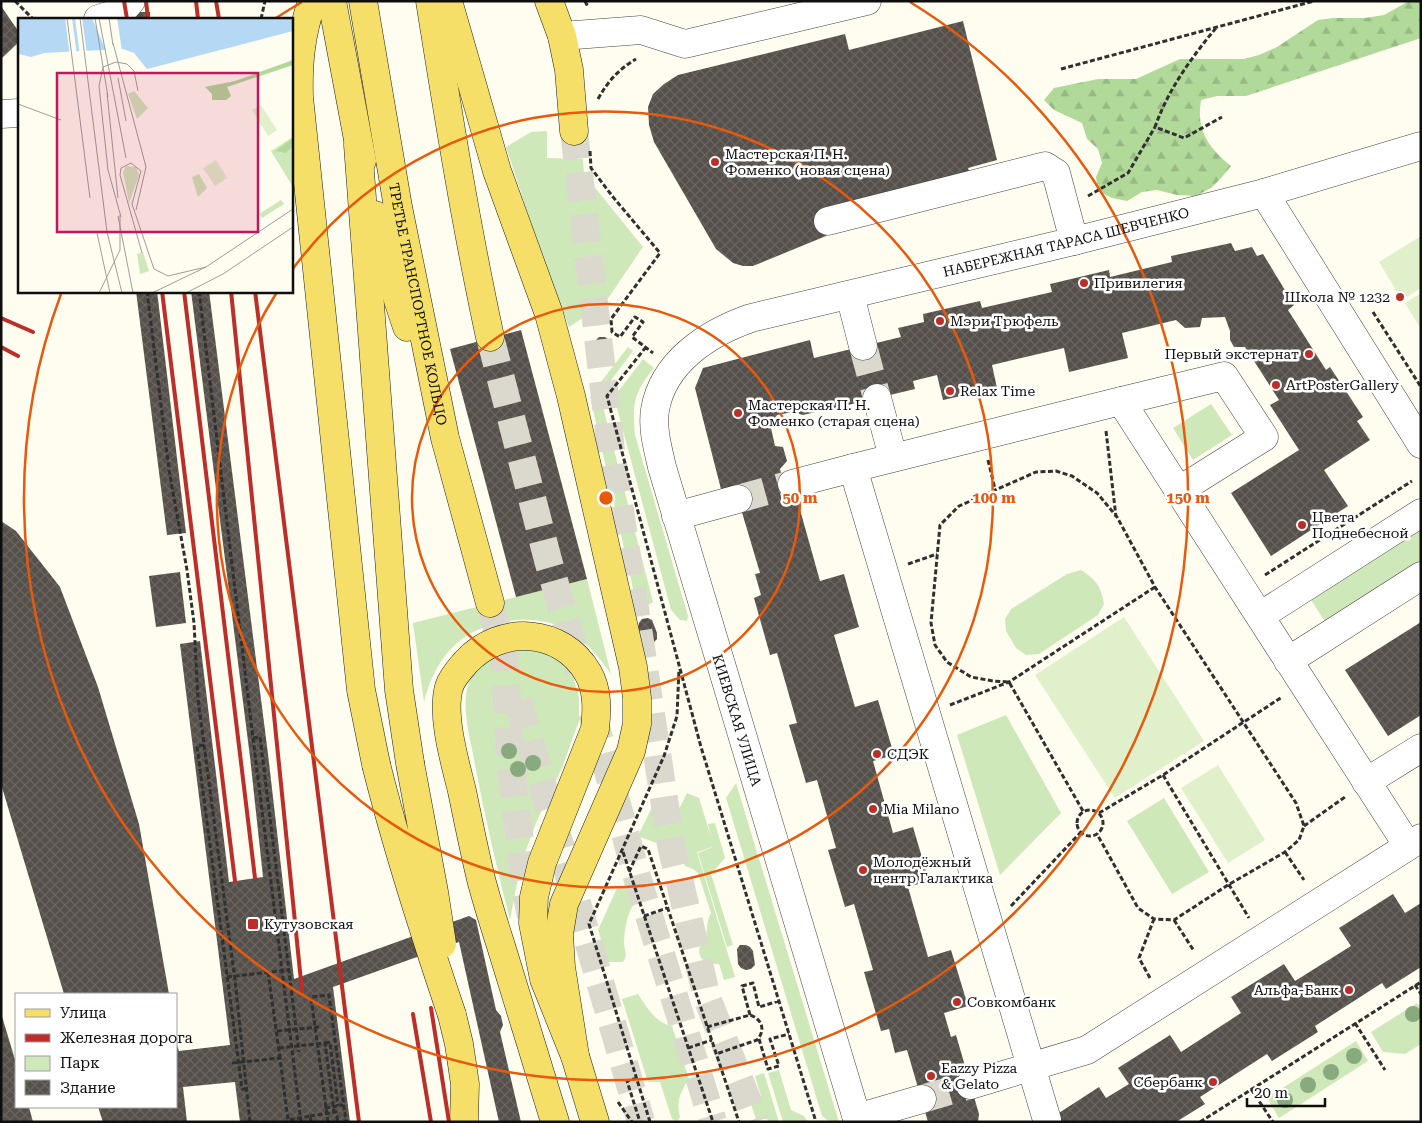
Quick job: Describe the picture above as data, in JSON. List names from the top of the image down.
{
  "streets": {
    "main road": ["ТРЕТЬЕ ТРАНСПОРТНОЕ КОЛЬЦО"],
    "street": ["НАБЕРЕЖНАЯ ТАРАСА ШЕВЧЕНКО", "КИЕВСКАЯ УЛИЦА"]
  },
  "crossings": [
    ["НАБЕРЕЖНАЯ ТАРАСА ШЕВЧЕНКО", "КИЕВСКАЯ УЛИЦА"]
  ],
  "places": {
    "other": [
      "Мастерская П. Н. Фоменко (новая сцена)",
      "Привилегия",
      "Школа № 1232",
      "Мэри Трюфель",
      "Первый экстернат",
      "ArtPosterGallery",
      "Relax Time",
      "Мастерская П. Н. Фоменко (старая сцена)",
      "Цвета Поднебесной",
      "СДЭК",
      "Mia Milano",
      "Молодёжный центр Галактика",
      "Альфа-Банк",
      "Совкомбанк",
      "Eazzy Pizza & Gelato",
      "Сбербанк"
    ],
    "transit": ["Кутузовская"]
  },
  "legend": [
    "Улица",
    "Железная дорога",
    "Парк",
    "Здание"
  ],
  "scale_bar": "20 m",
  "rings": ["50 m", "100 m", "150 m"]
}
